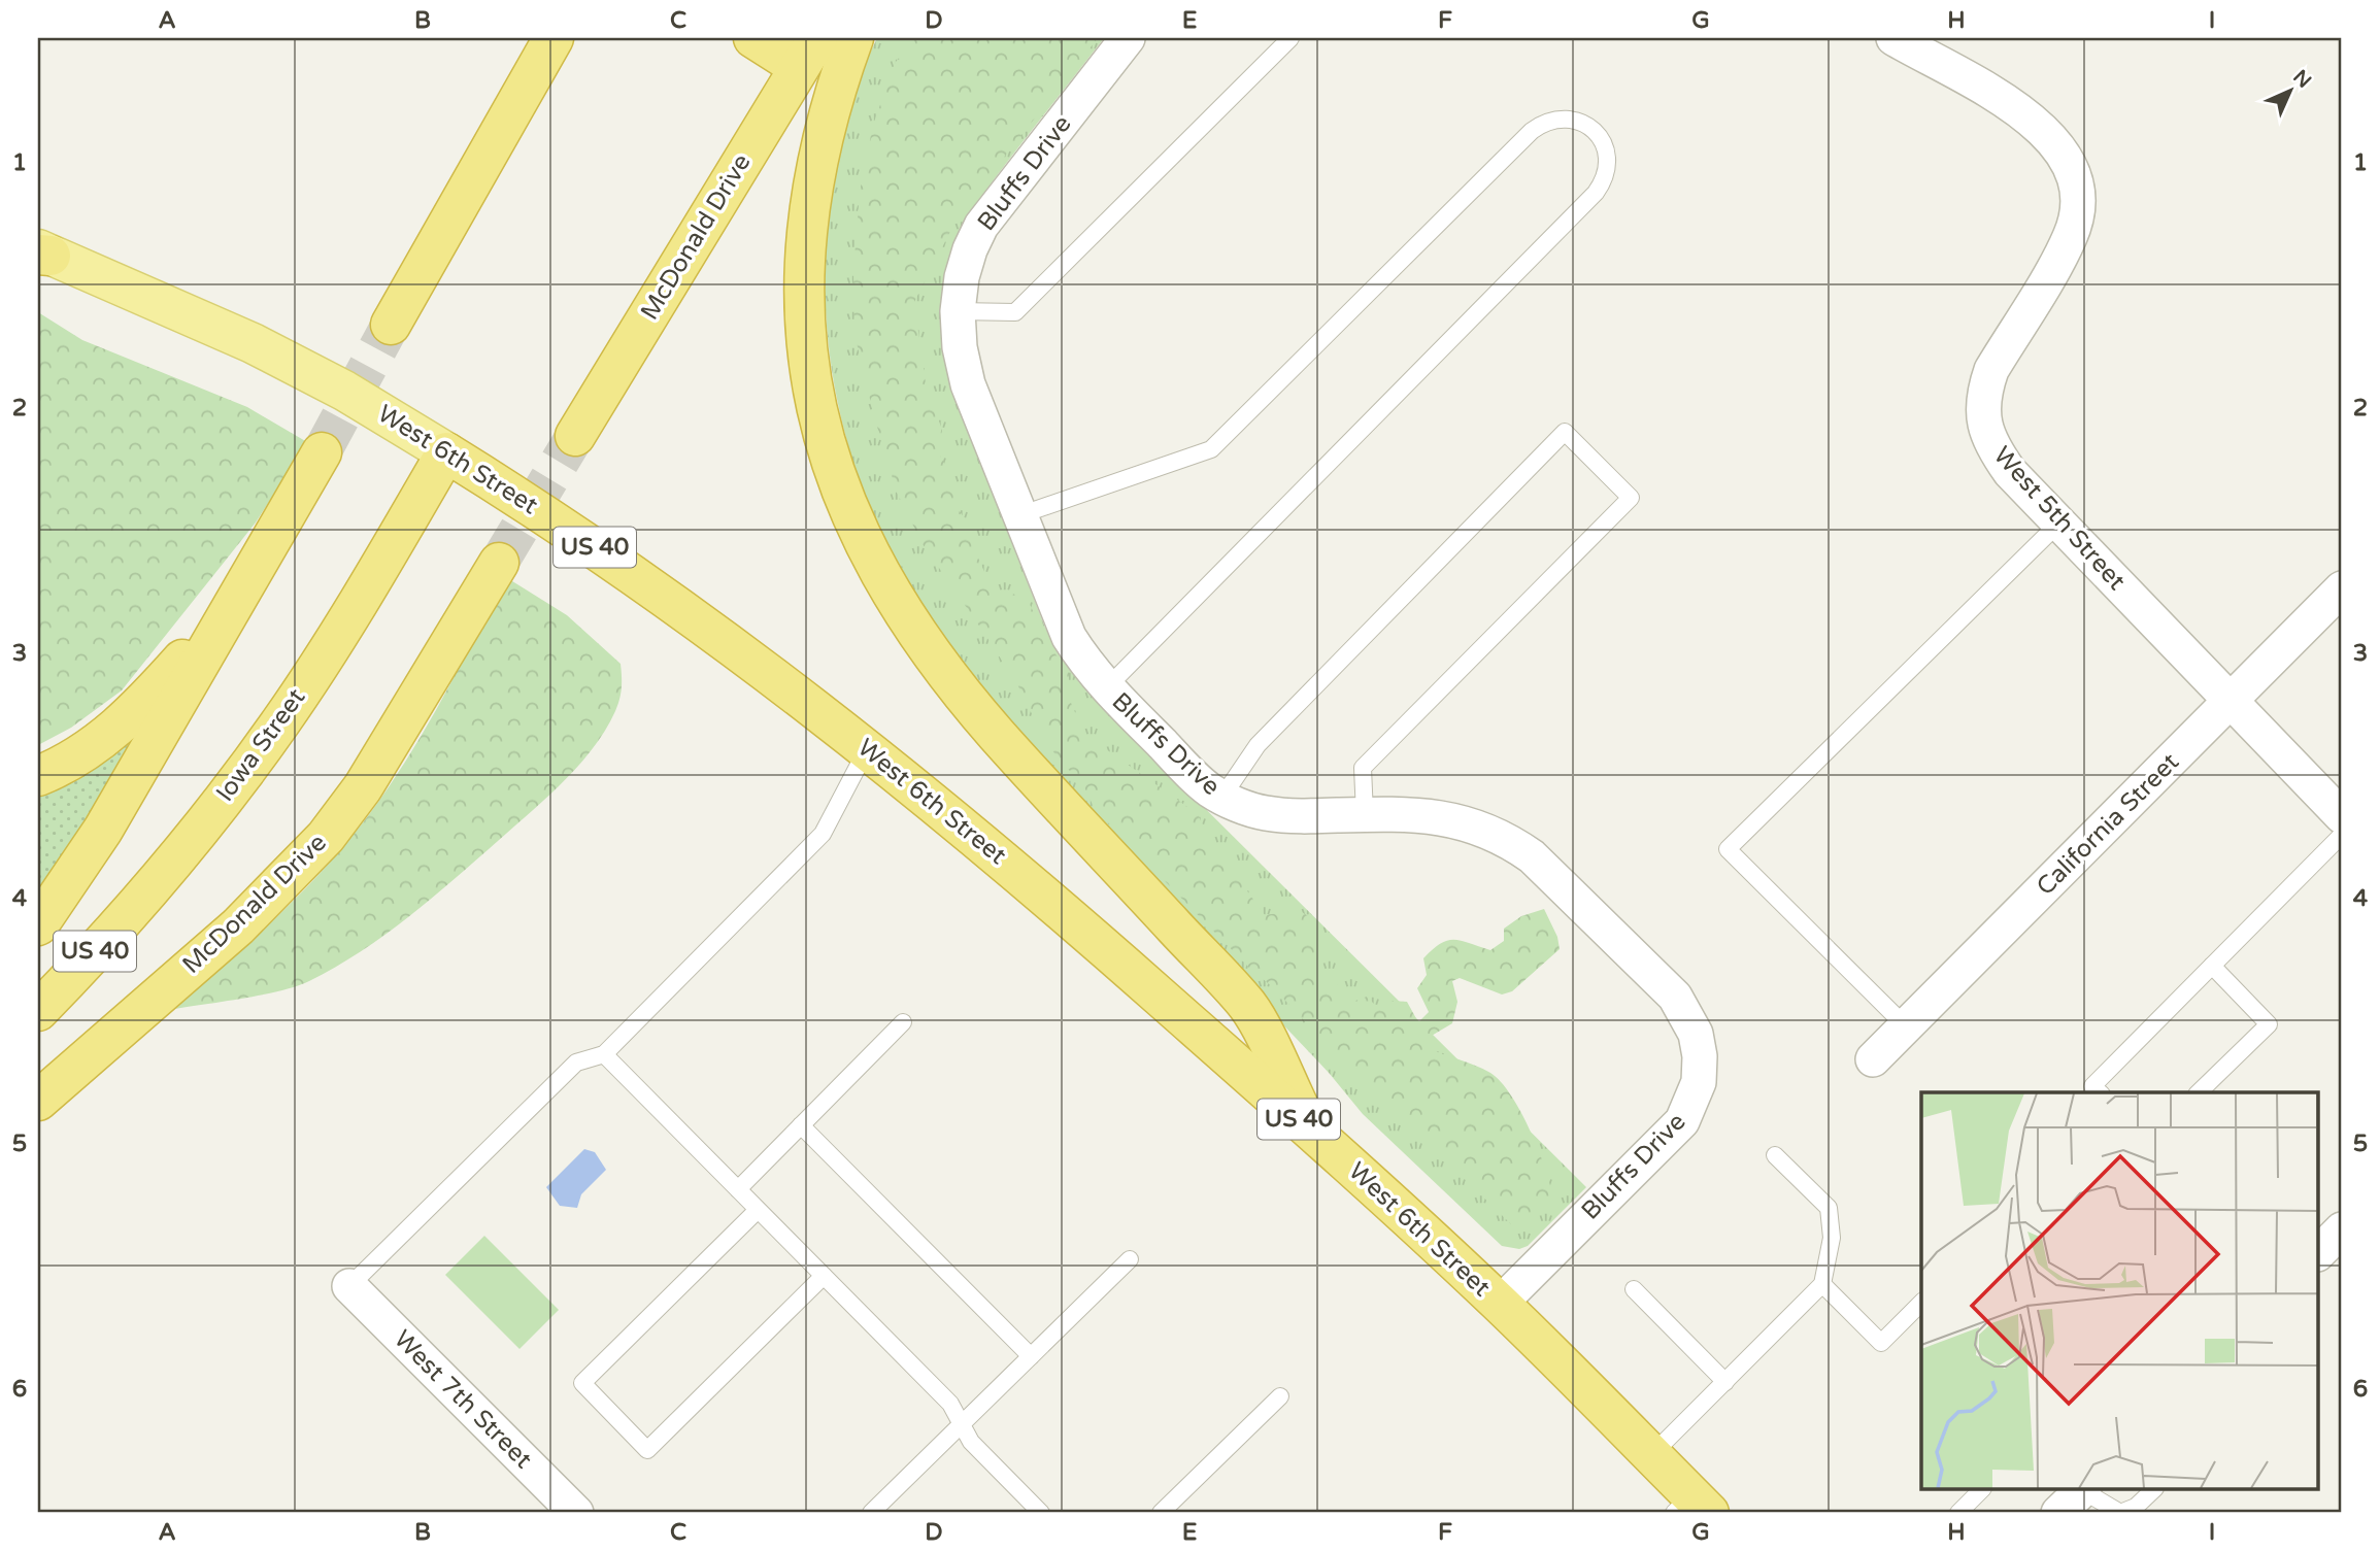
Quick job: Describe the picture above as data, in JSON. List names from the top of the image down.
{
  "streets": {
    "highway": [
      "McDonald Drive",
      "West 6th Street",
      "US 40",
      "Iowa Street"
    ],
    "street": [
      "Bluffs Drive",
      "West 5th Street",
      "California Street",
      "West 7th Street"
    ]
  },
  "crossings": [
    ["Bluffs Drive", "West 6th Street"],
    ["West 6th Street", "Iowa Street"],
    ["West 5th Street", "California Street"]
  ],
  "north": "top right",
  "grid": {
    "columns": [
      "A",
      "B",
      "C",
      "D",
      "E",
      "F",
      "G",
      "H",
      "I"
    ],
    "rows": [
      "1",
      "2",
      "3",
      "4",
      "5",
      "6"
    ]
  }
}
